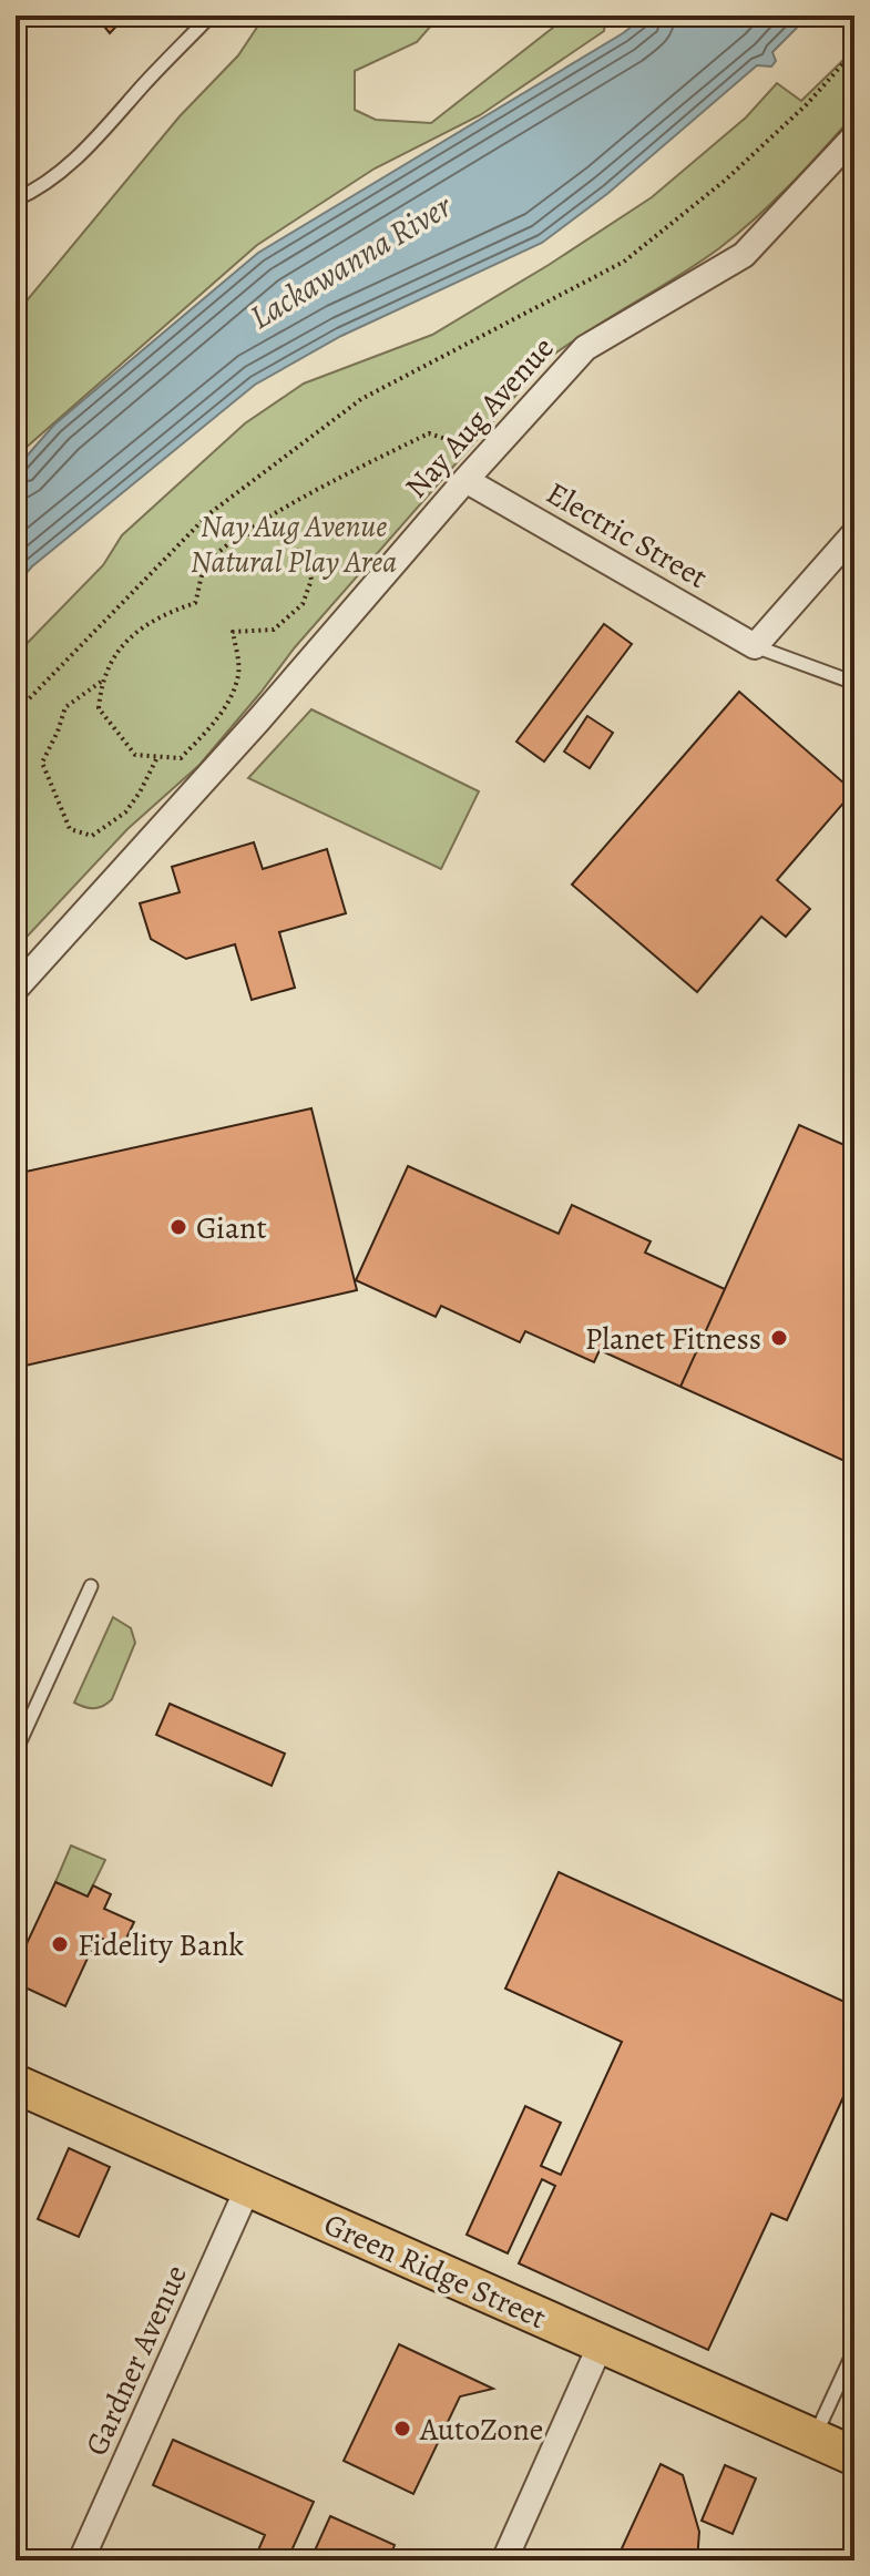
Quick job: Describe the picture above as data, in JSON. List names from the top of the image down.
{
  "streets": {
    "main road": ["Green Ridge Street"],
    "street": ["Nay Aug Avenue", "Electric Street", "Gardner Avenue"]
  },
  "crossings": [
    ["Nay Aug Avenue", "Electric Street"],
    ["Green Ridge Street", "Gardner Avenue"]
  ],
  "water": ["Lackawanna River"],
  "parks": ["Nay Aug Avenue Natural Play Area"],
  "places": [
    "Giant",
    "Planet Fitness",
    "Fidelity Bank",
    "AutoZone"
  ]
}
